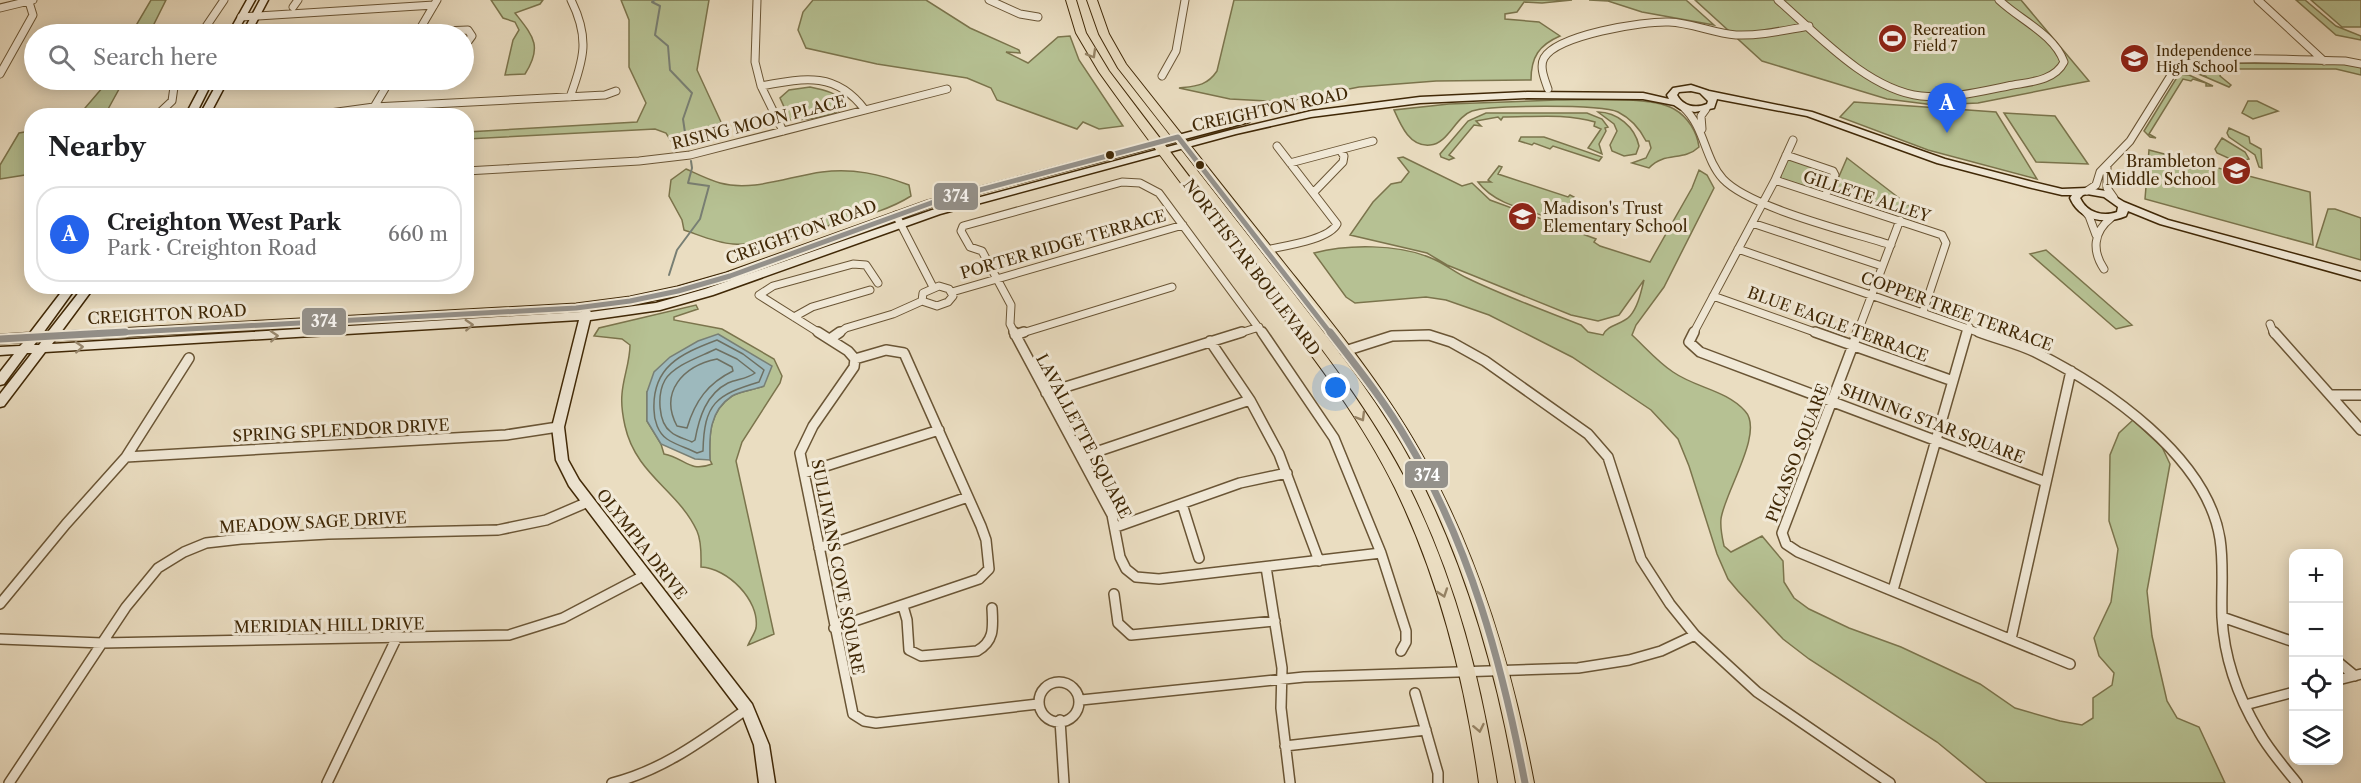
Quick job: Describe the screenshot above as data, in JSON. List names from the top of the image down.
{
  "streets": {
    "main road": ["NORTHSTAR BOULEVARD"],
    "street": [
      "CREIGHTON ROAD",
      "RISING MOON PLACE",
      "GILLETE ALLEY",
      "PORTER RIDGE TERRACE",
      "COPPER TREE TERRACE",
      "BLUE EAGLE TERRACE",
      "SHINING STAR SQUARE",
      "SPRING SPLENDOR DRIVE",
      "LAVALLETTE SQUARE",
      "PICASSO SQUARE",
      "MEADOW SAGE DRIVE",
      "OLYMPIA DRIVE",
      "SULLIVANS COVE SQUARE",
      "MERIDIAN HILL DRIVE"
    ]
  },
  "crossings": [
    ["CREIGHTON ROAD", "NORTHSTAR BOULEVARD"],
    ["CREIGHTON ROAD", "OLYMPIA DRIVE"],
    ["GILLETE ALLEY", "COPPER TREE TERRACE"],
    ["GILLETE ALLEY", "SHINING STAR SQUARE"],
    ["GILLETE ALLEY", "PICASSO SQUARE"],
    ["PORTER RIDGE TERRACE", "LAVALLETTE SQUARE"],
    ["COPPER TREE TERRACE", "SHINING STAR SQUARE"],
    ["COPPER TREE TERRACE", "PICASSO SQUARE"],
    ["BLUE EAGLE TERRACE", "SHINING STAR SQUARE"],
    ["BLUE EAGLE TERRACE", "PICASSO SQUARE"],
    ["SHINING STAR SQUARE", "PICASSO SQUARE"],
    ["SPRING SPLENDOR DRIVE", "OLYMPIA DRIVE"],
    ["MEADOW SAGE DRIVE", "OLYMPIA DRIVE"],
    ["MEADOW SAGE DRIVE", "MERIDIAN HILL DRIVE"],
    ["OLYMPIA DRIVE", "MERIDIAN HILL DRIVE"]
  ],
  "places": {
    "sports": ["Recreation Field 7"],
    "school or university": ["Independence High School", "Brambleton Middle School", "Madison's Trust Elementary School"]
  },
  "lines": ["transit line 374"],
  "page": {
    "search": "Search here",
    "pins": "A",
    "heading": "Nearby",
    "list": [
      {
        "mark": "A",
        "name": "Creighton West Park",
        "note": "Park · Creighton Road",
        "value": "660 m"
      }
    ],
    "map_buttons": ["+", "−"]
  }
}
